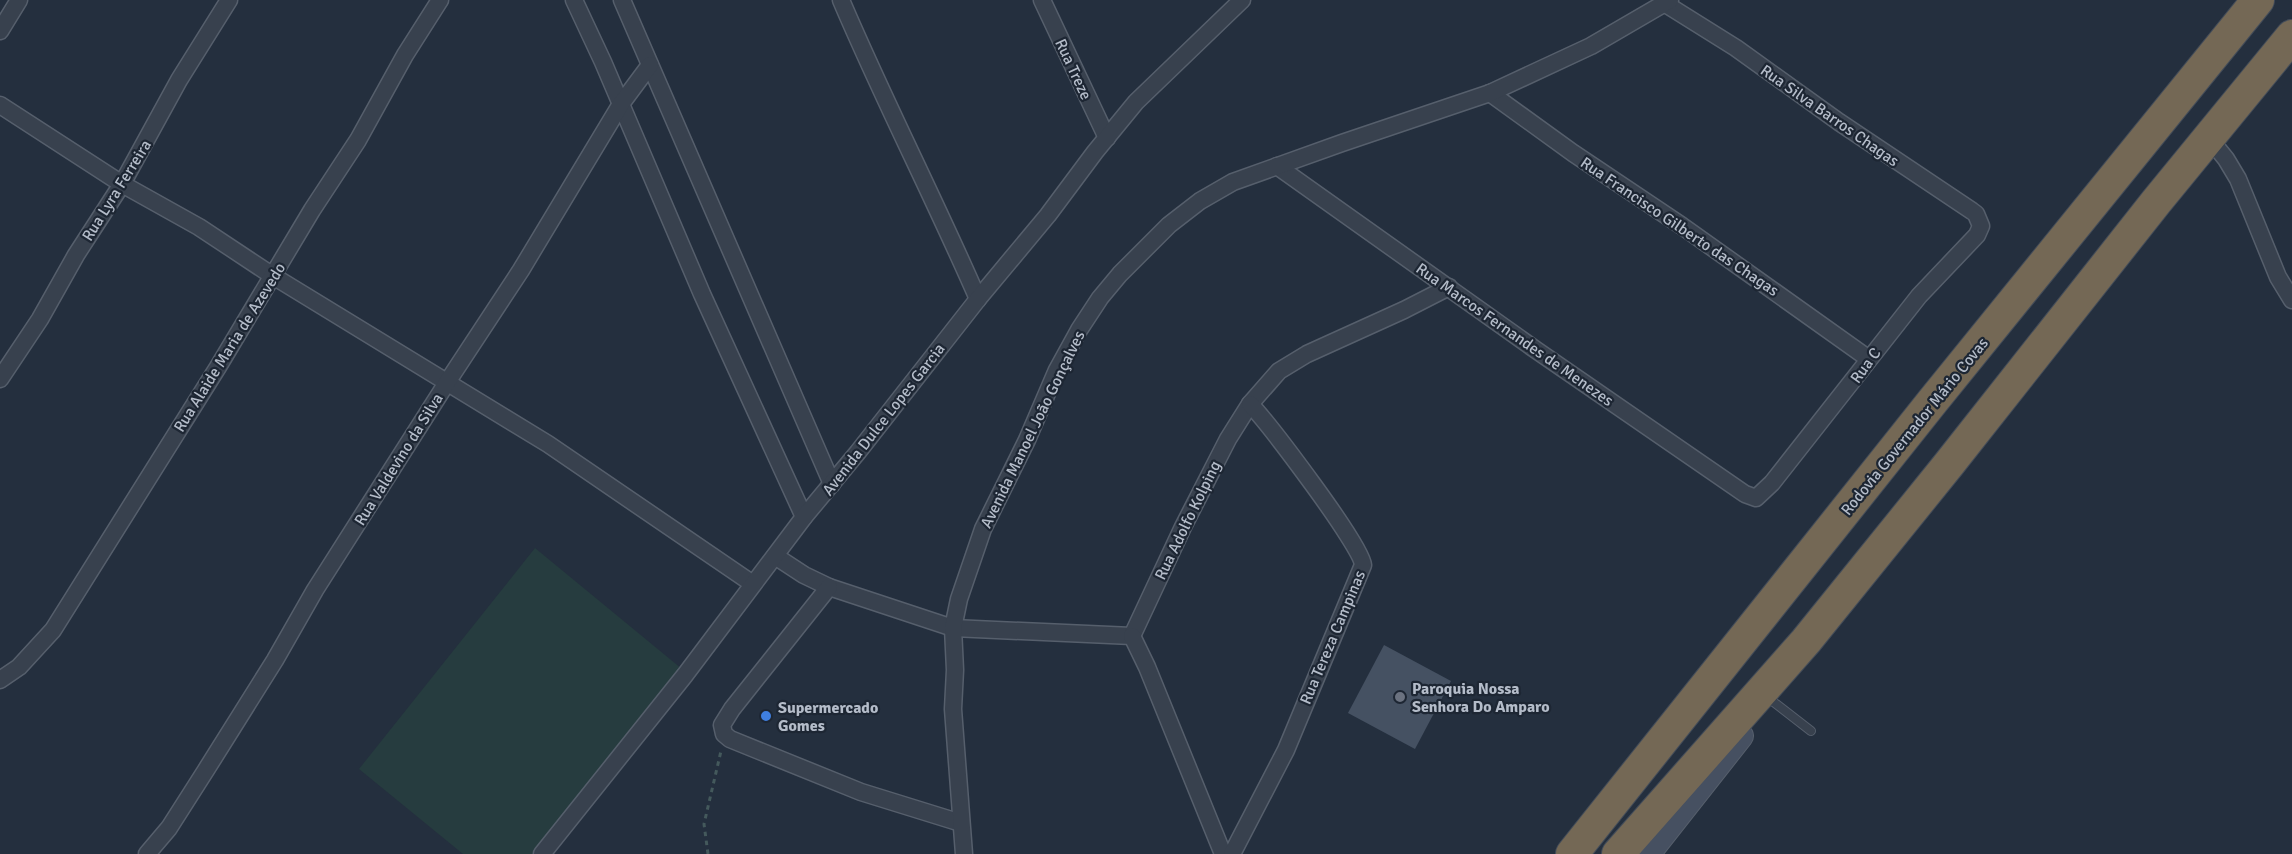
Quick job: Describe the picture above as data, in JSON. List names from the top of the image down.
{
  "streets": {
    "highway": ["Rodovia Governador Mário Covas"],
    "street": [
      "Rua Treze",
      "Rua Silva Barros Chagas",
      "Rua Lyra Ferreira",
      "Rua Francisco Gilberto das Chagas",
      "Rua Marcos Fernandes de Menezes",
      "Rua Alaide Maria de Azevedo",
      "Rua C",
      "Avenida Dulce Lopes Garcia",
      "Avenida Manoel João Gonçalves",
      "Rua Valdevino da Silva",
      "Rua Adolfo Kolping",
      "Rua Tereza Campinas"
    ]
  },
  "crossings": [
    ["Rua Treze", "Avenida Dulce Lopes Garcia"],
    ["Rua Silva Barros Chagas", "Rua C"],
    ["Rua Silva Barros Chagas", "Avenida Manoel João Gonçalves"],
    ["Rua Francisco Gilberto das Chagas", "Rua C"],
    ["Rua Francisco Gilberto das Chagas", "Avenida Manoel João Gonçalves"],
    ["Rua Marcos Fernandes de Menezes", "Rua C"],
    ["Rua Marcos Fernandes de Menezes", "Avenida Manoel João Gonçalves"],
    ["Rua Marcos Fernandes de Menezes", "Rua Adolfo Kolping"],
    ["Rua Adolfo Kolping", "Rua Tereza Campinas"]
  ],
  "places": ["Paroquia Nossa Senhora Do Amparo", "Supermercado Gomes"]
}
